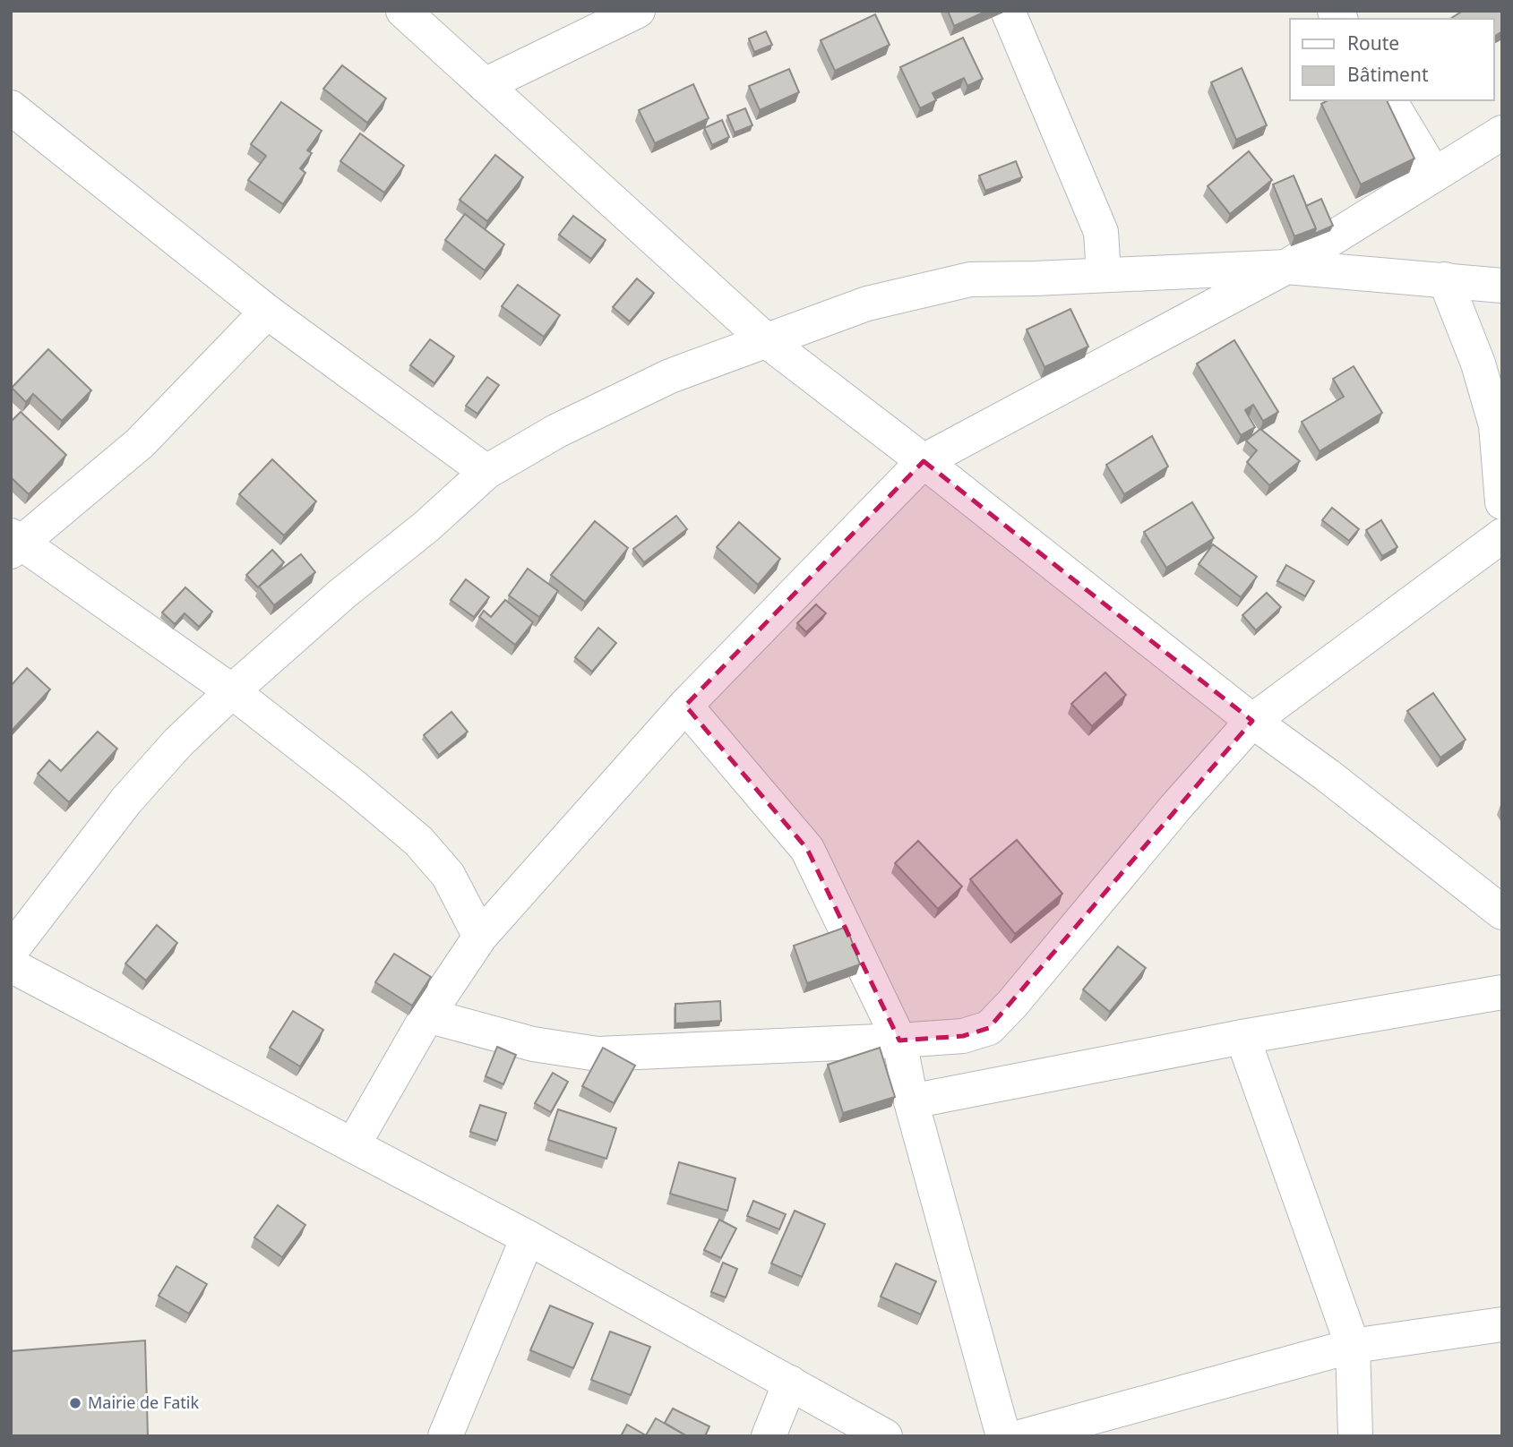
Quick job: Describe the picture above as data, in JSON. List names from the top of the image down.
{
  "places": ["Mairie de Fatik"],
  "legend": ["Route", "Bâtiment"]
}
